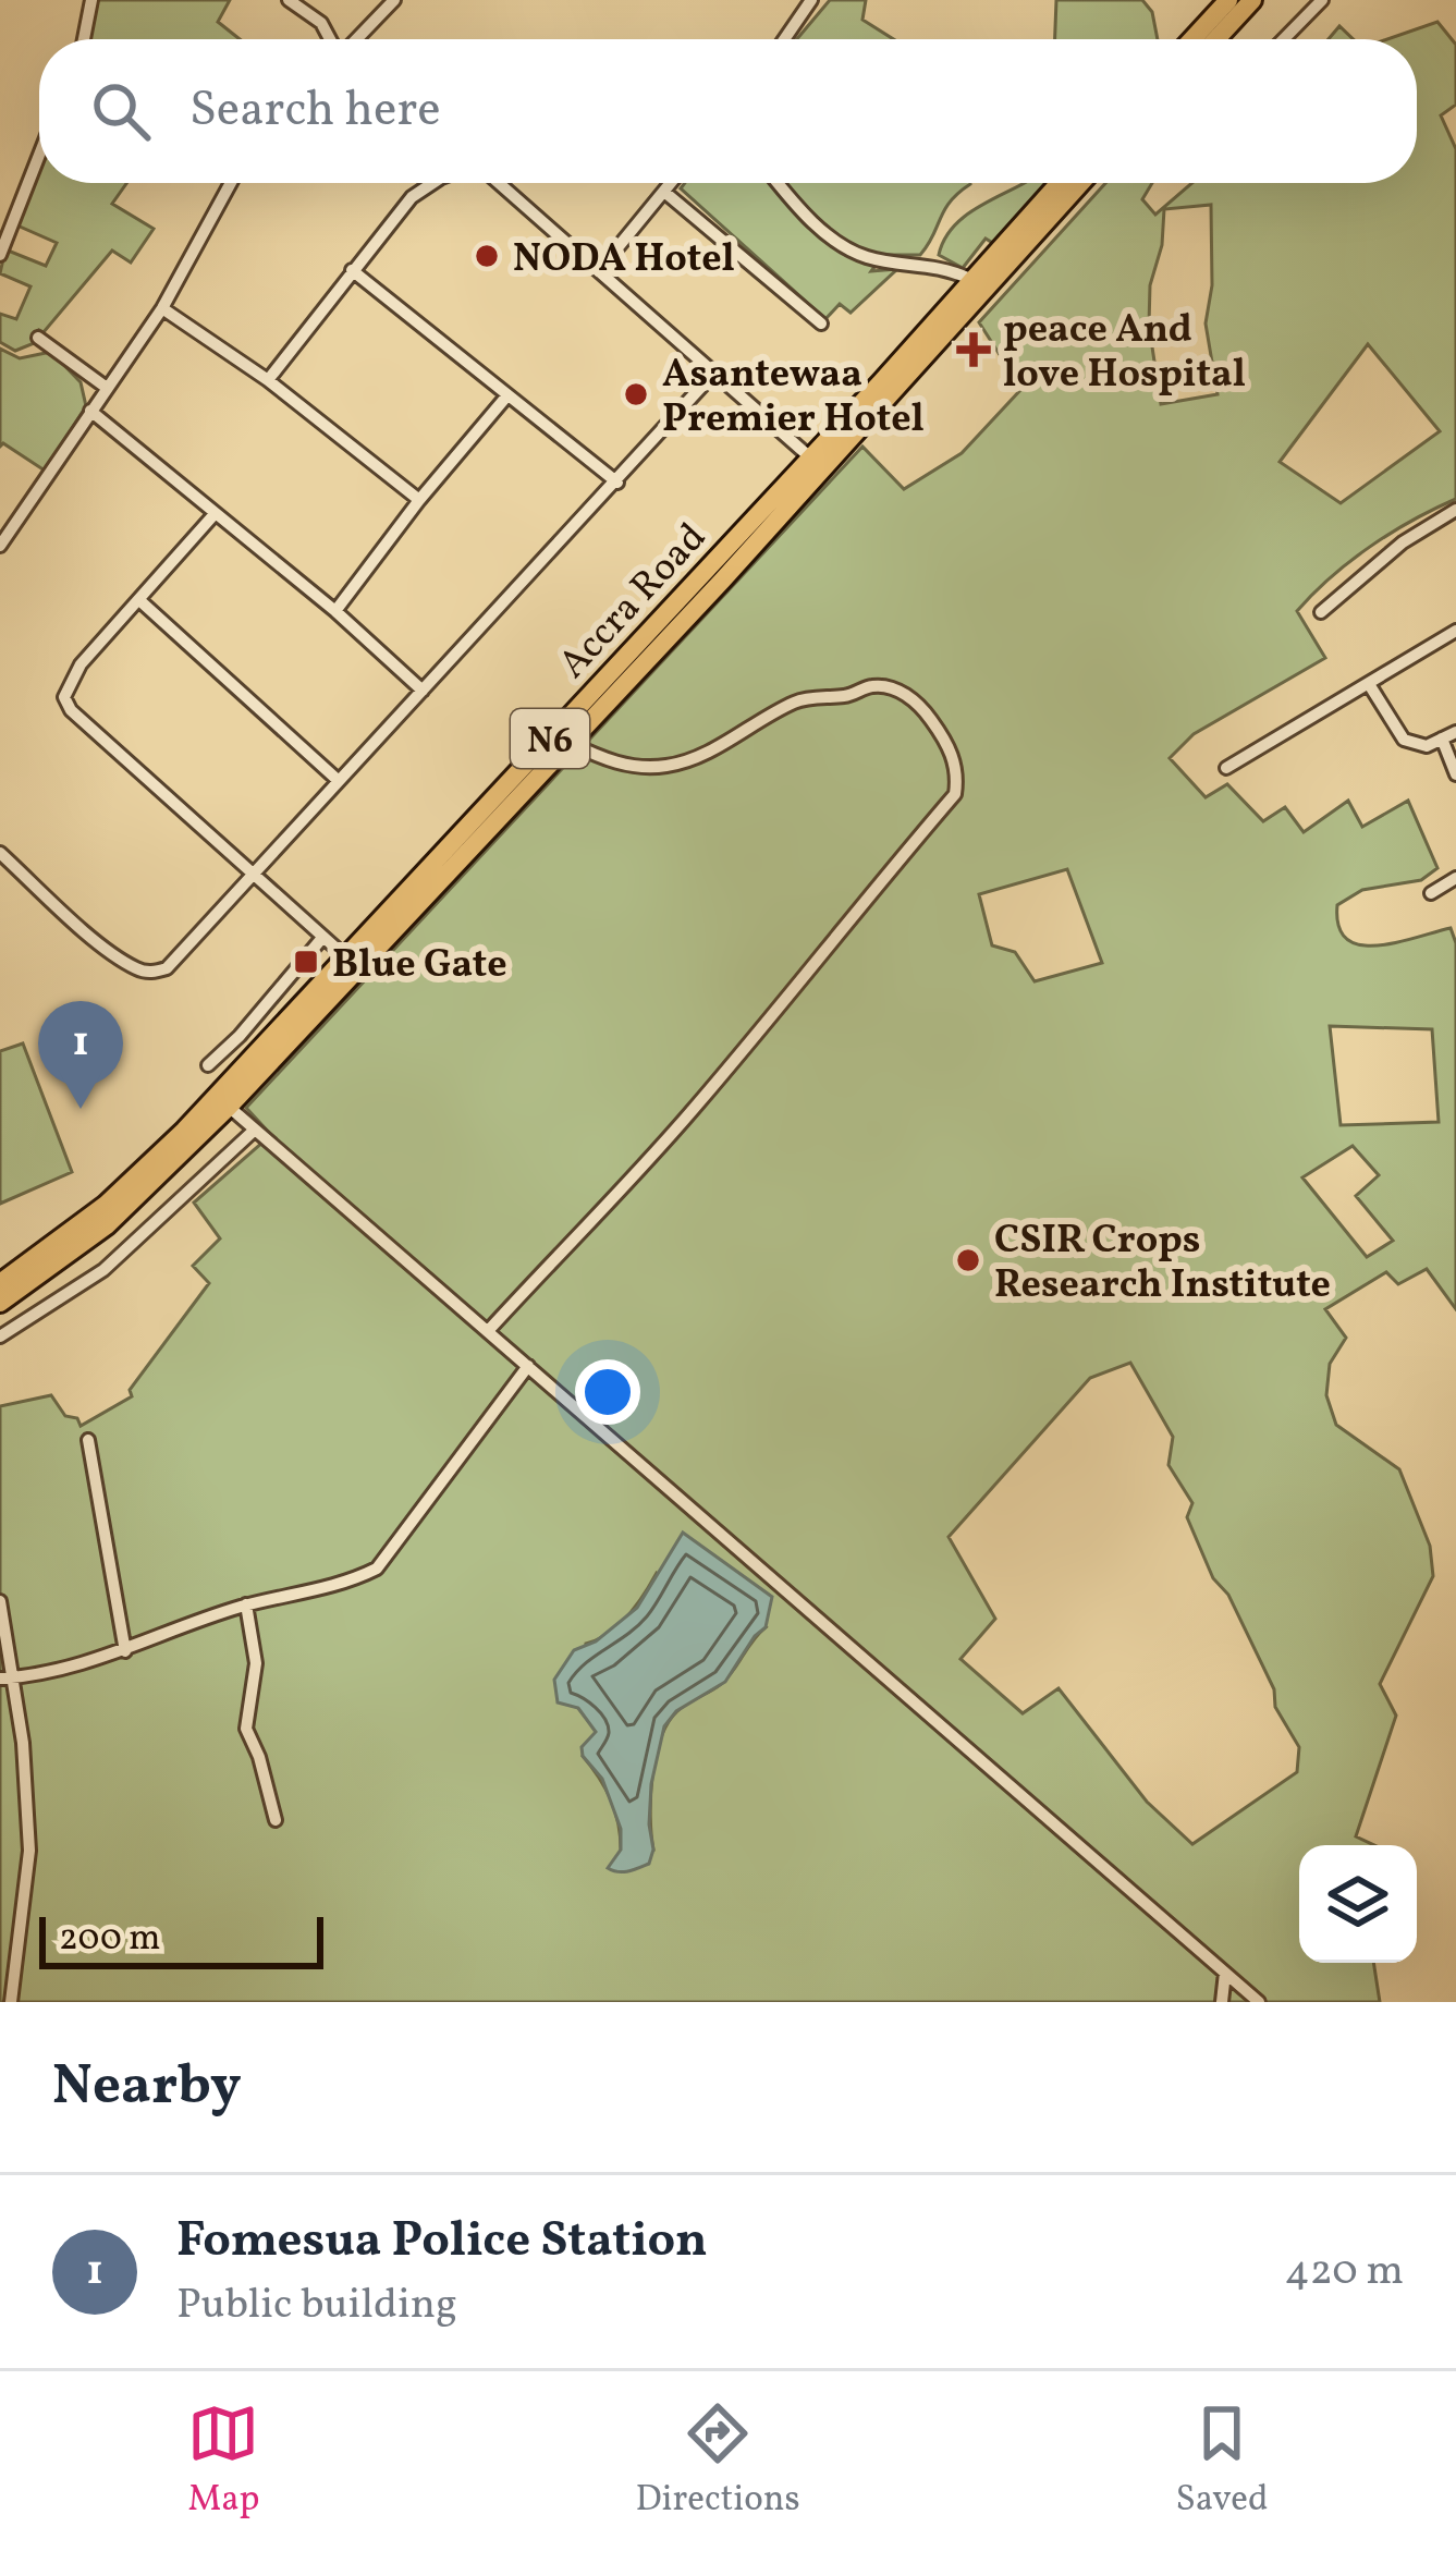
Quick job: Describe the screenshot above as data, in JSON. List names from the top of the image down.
{
  "streets": {
    "highway": ["Accra Road", "N6"]
  },
  "places": {
    "other": ["NODA Hotel", "Asantewaa Premier Hotel", "CSIR Crops Research Institute"],
    "health": ["peace And love Hospital"],
    "transit": ["Blue Gate"]
  },
  "scale_bar": "200 m",
  "page": {
    "search": "Search here",
    "pins": "1",
    "scale": "200 m",
    "heading": "Nearby",
    "list": [
      {
        "mark": "1",
        "name": "Fomesua Police Station",
        "note": "Public building",
        "value": "420 m"
      }
    ],
    "nav": ["Map", "Directions", "Saved"]
  }
}
